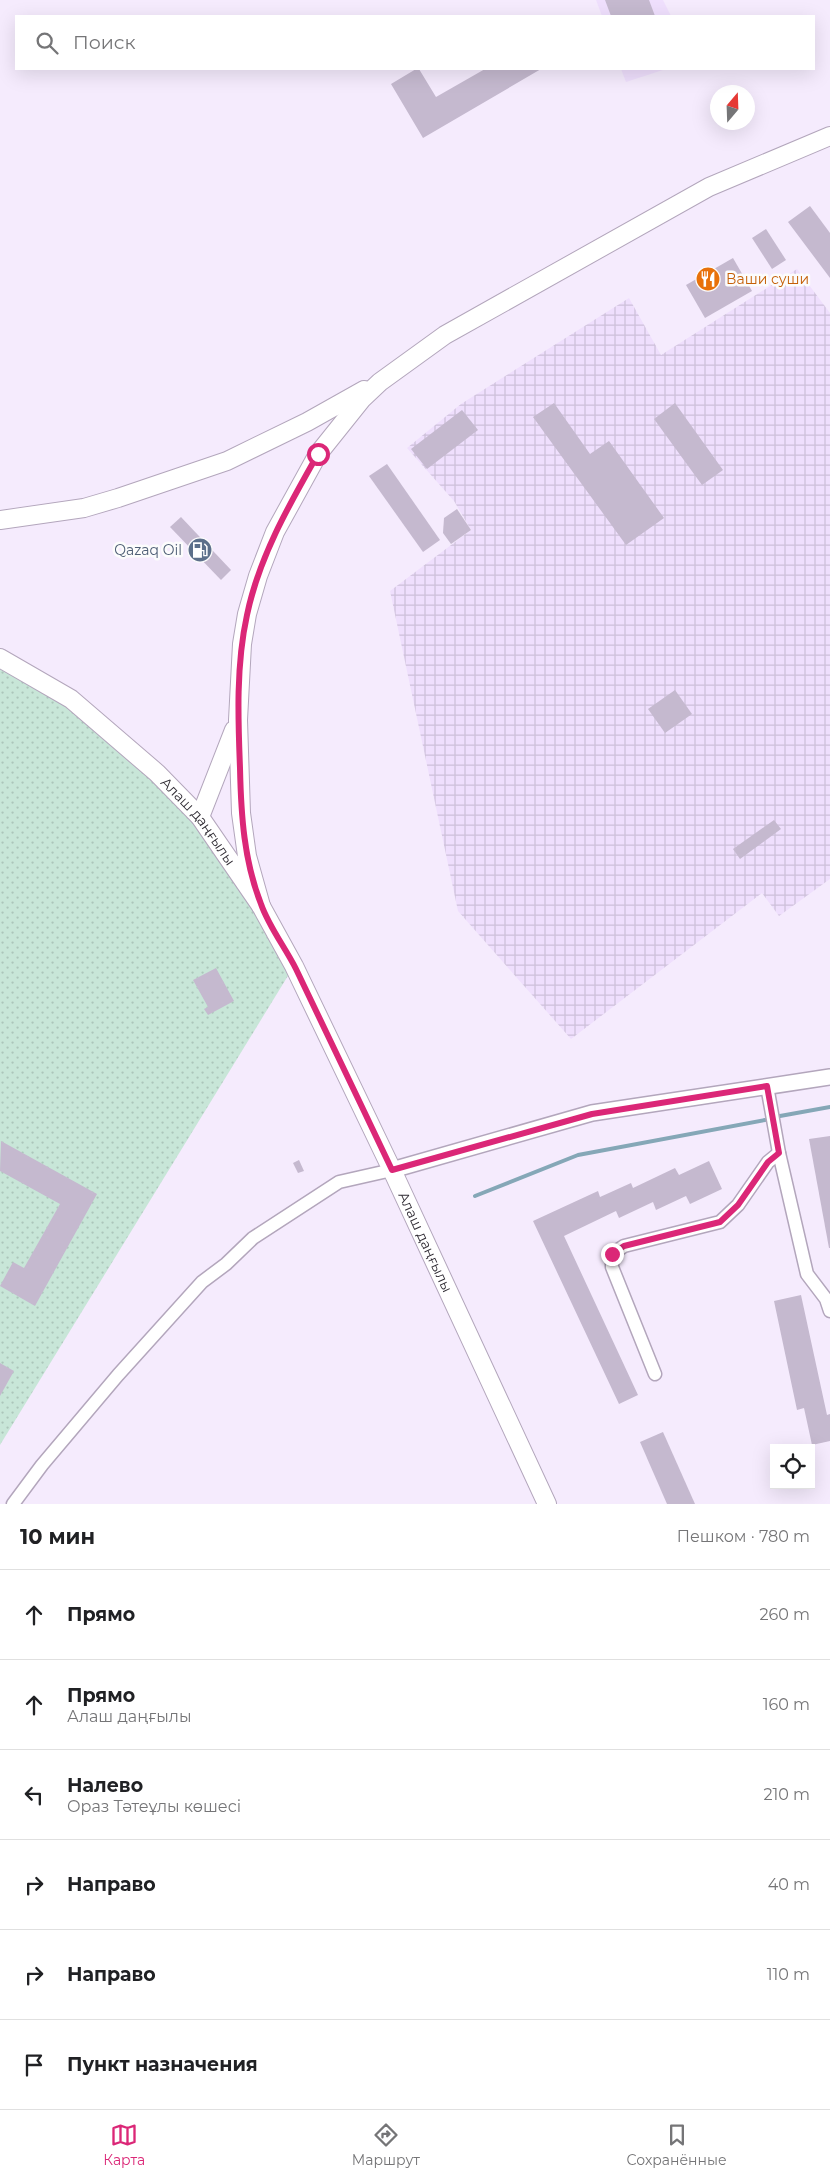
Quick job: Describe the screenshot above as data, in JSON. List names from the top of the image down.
{
  "streets": {
    "main road": ["Алаш даңғылы"]
  },
  "places": {
    "restaurant": ["Ваши суши"],
    "fuel station": ["Qazaq Oil"]
  },
  "north": "top",
  "page": {
    "search": "Поиск",
    "heading": ["10 мин", "Пешком · 780 m"],
    "list": [
      ["Прямо", "260 m"],
      ["Прямо", "Алаш даңғылы", "160 m"],
      ["Налево", "Ораз Тәтеұлы көшесі", "210 m"],
      ["Направо", "40 m"],
      ["Направо", "110 m"],
      "Пункт назначения"
    ],
    "nav": ["Карта", "Маршрут", "Сохранённые"]
  }
}
